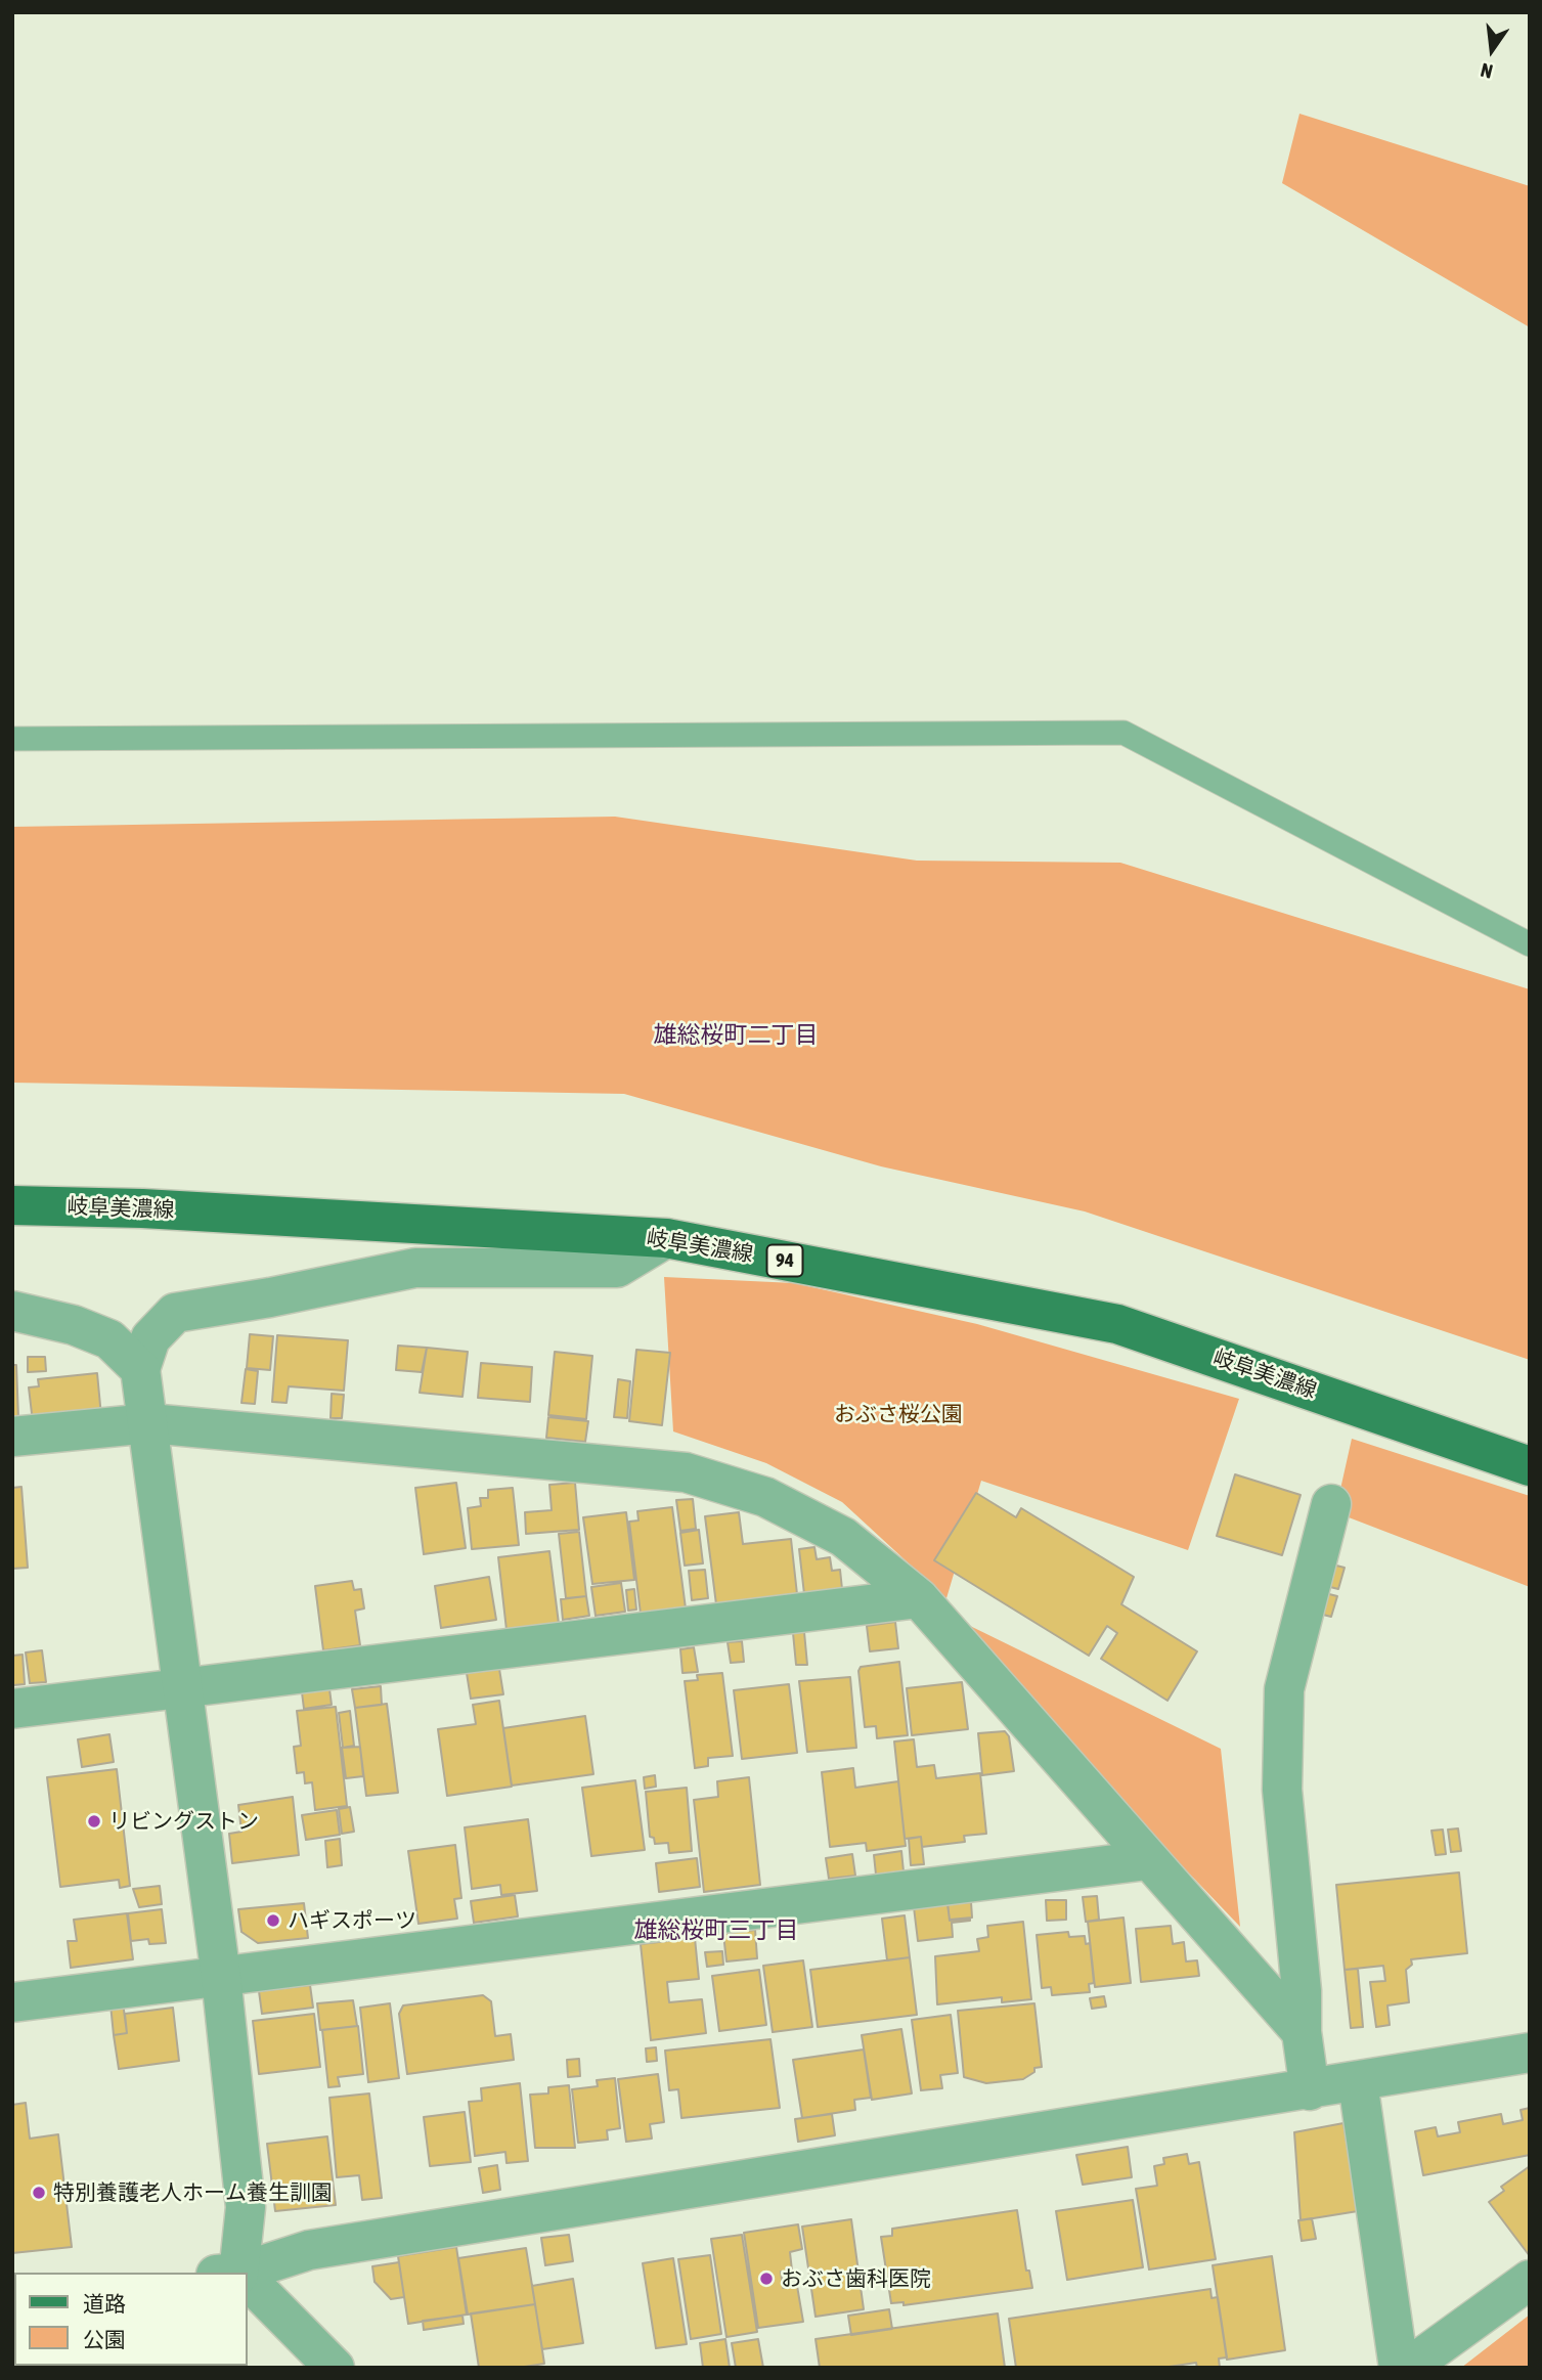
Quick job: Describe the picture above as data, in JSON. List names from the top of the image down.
{
  "streets": {
    "main road": ["岐阜美濃線", "94"]
  },
  "districts": ["雄総桜町二丁目", "雄総桜町三丁目"],
  "parks": ["おぶさ桜公園"],
  "places": [
    "リビングストン",
    "ハギスポーツ",
    "特別養護老人ホーム養生訓園",
    "おぶさ歯科医院"
  ],
  "legend": ["道路", "公園"],
  "north": "bottom"
}
